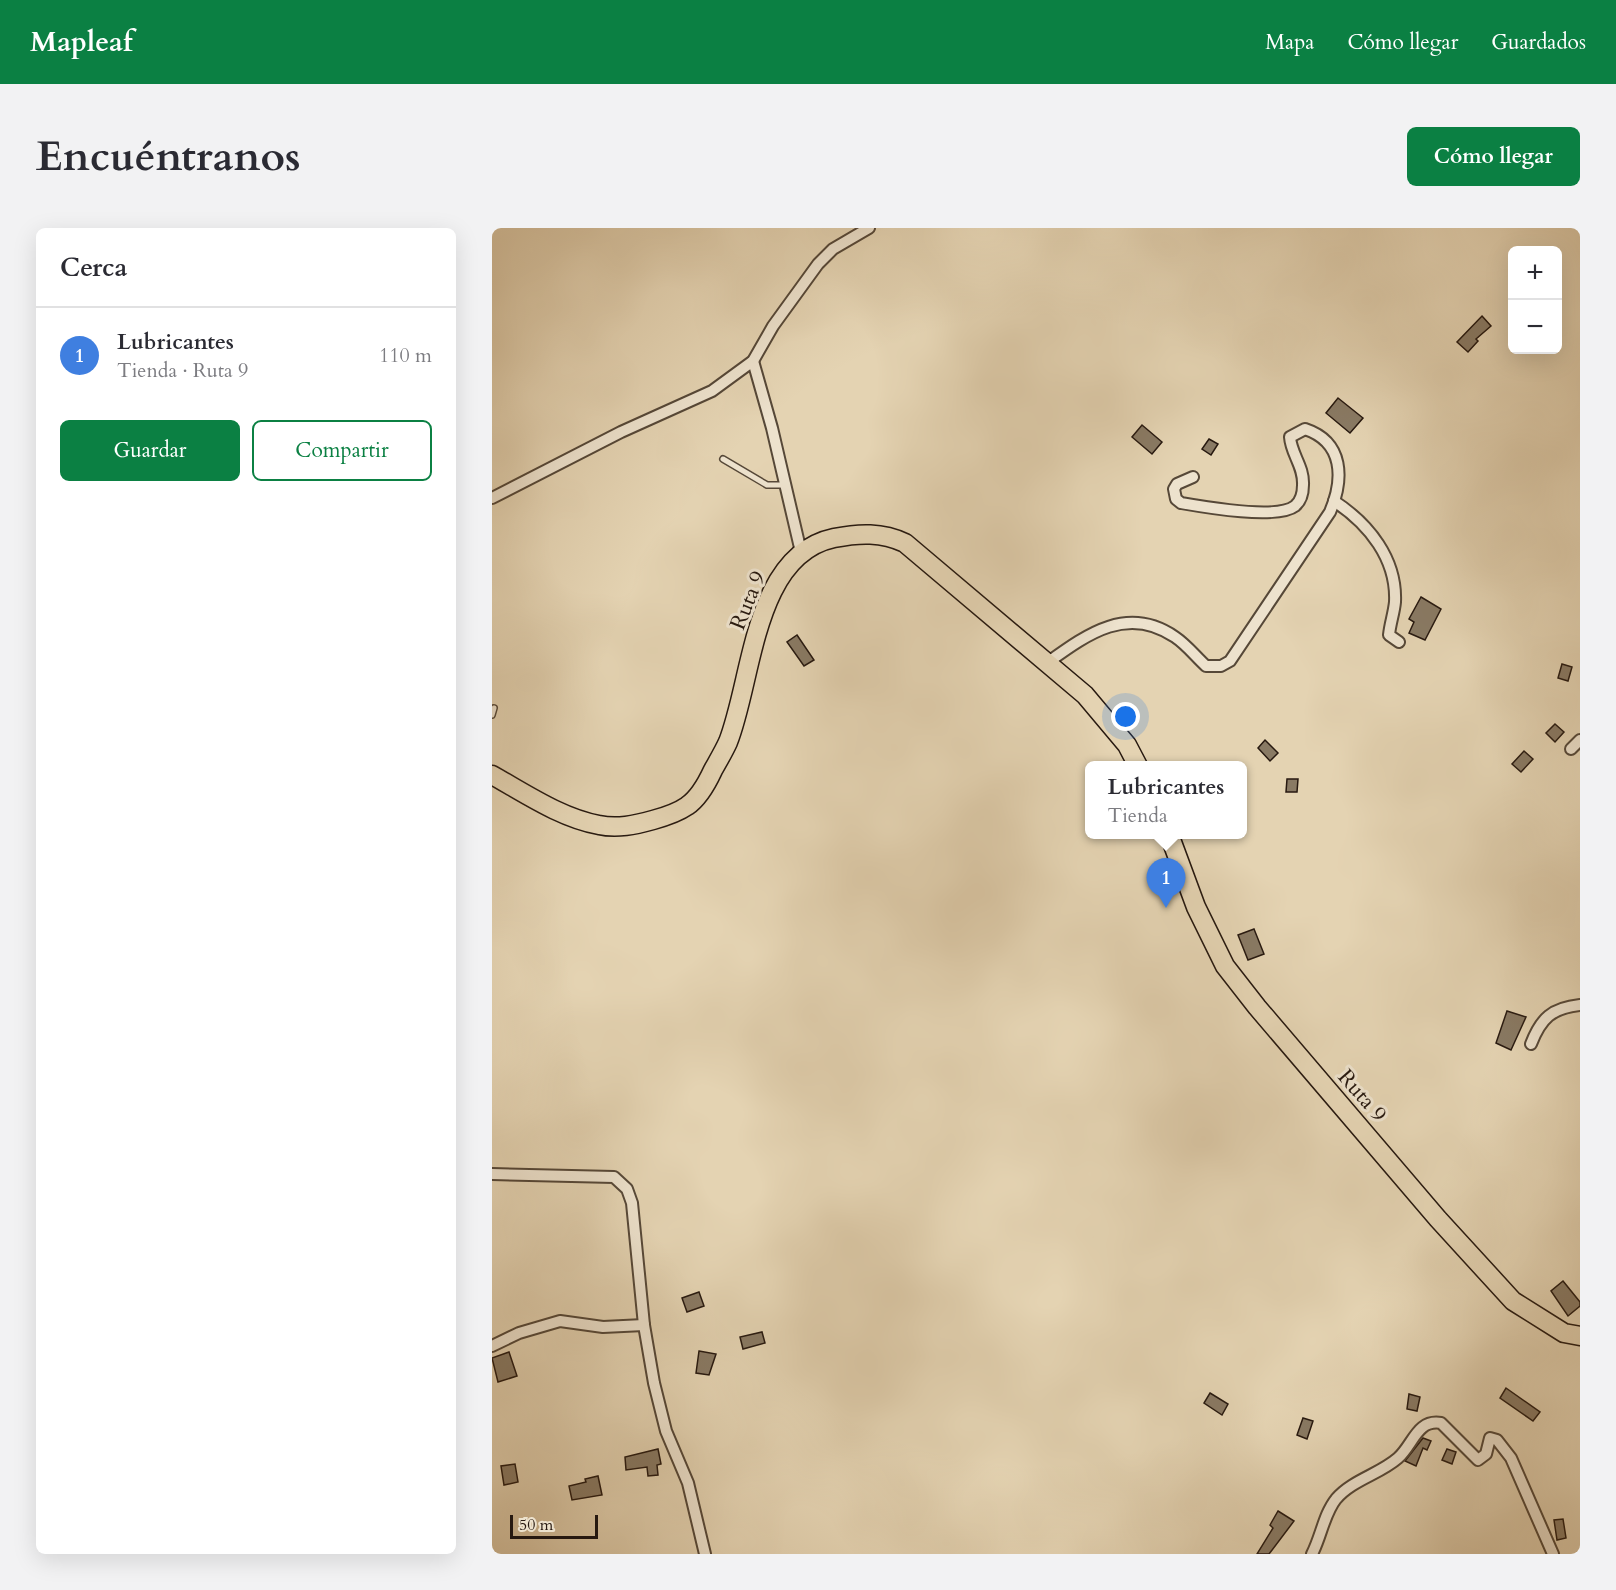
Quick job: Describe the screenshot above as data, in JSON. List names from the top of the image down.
{
  "streets": {
    "main road": ["Ruta 9"]
  },
  "scale_bar": "50 m",
  "page": {
    "header": "Mapleaf",
    "nav": ["Mapa", "Cómo llegar", "Guardados"],
    "buttons": [
      "Cómo llegar",
      ["Guardar", "Compartir"]
    ],
    "title": "Encuéntranos",
    "heading": "Cerca",
    "map_buttons": ["+", "−"],
    "list": [
      {
        "mark": "1",
        "name": "Lubricantes",
        "note": "Tienda · Ruta 9",
        "value": "110 m"
      }
    ],
    "popup": ["Lubricantes", "Tienda"],
    "pins": "1",
    "scale": "50 m"
  }
}
